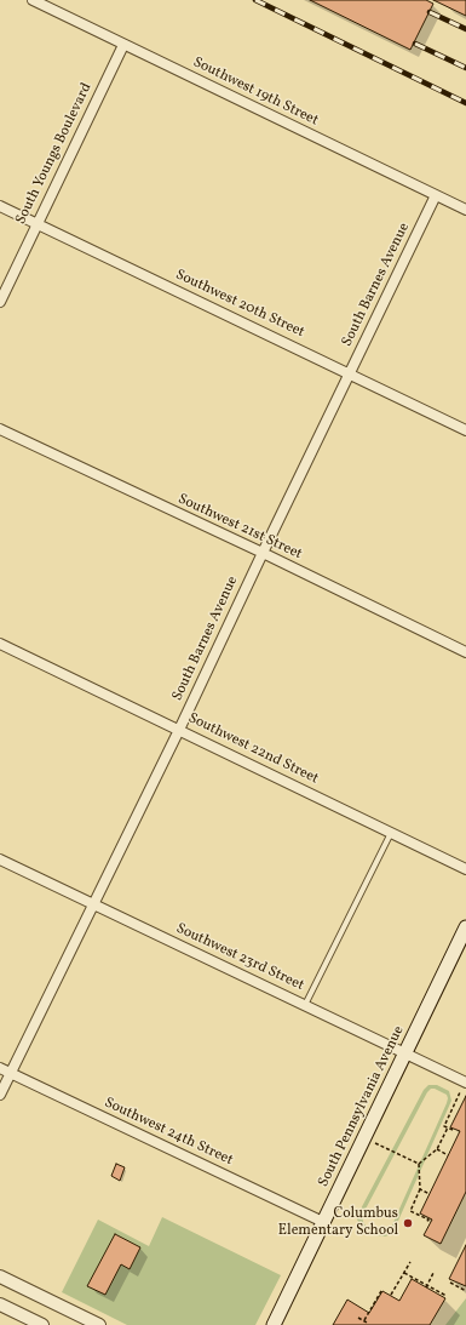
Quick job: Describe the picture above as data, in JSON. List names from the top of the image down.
{
  "streets": {
    "main road": ["South Pennsylvania Avenue"],
    "street": [
      "Southwest 19th Street",
      "South Youngs Boulevard",
      "South Barnes Avenue",
      "Southwest 20th Street",
      "Southwest 21st Street",
      "Southwest 22nd Street",
      "Southwest 23rd Street",
      "Southwest 24th Street"
    ]
  },
  "crossings": [
    ["Southwest 19th Street", "South Youngs Boulevard"],
    ["Southwest 19th Street", "South Barnes Avenue"],
    ["South Youngs Boulevard", "Southwest 20th Street"],
    ["South Barnes Avenue", "Southwest 20th Street"],
    ["South Barnes Avenue", "Southwest 21st Street"],
    ["South Barnes Avenue", "Southwest 22nd Street"],
    ["South Barnes Avenue", "Southwest 23rd Street"],
    ["South Barnes Avenue", "Southwest 24th Street"],
    ["Southwest 23rd Street", "South Pennsylvania Avenue"],
    ["South Pennsylvania Avenue", "Southwest 24th Street"]
  ],
  "places": ["Columbus Elementary School"]
}
